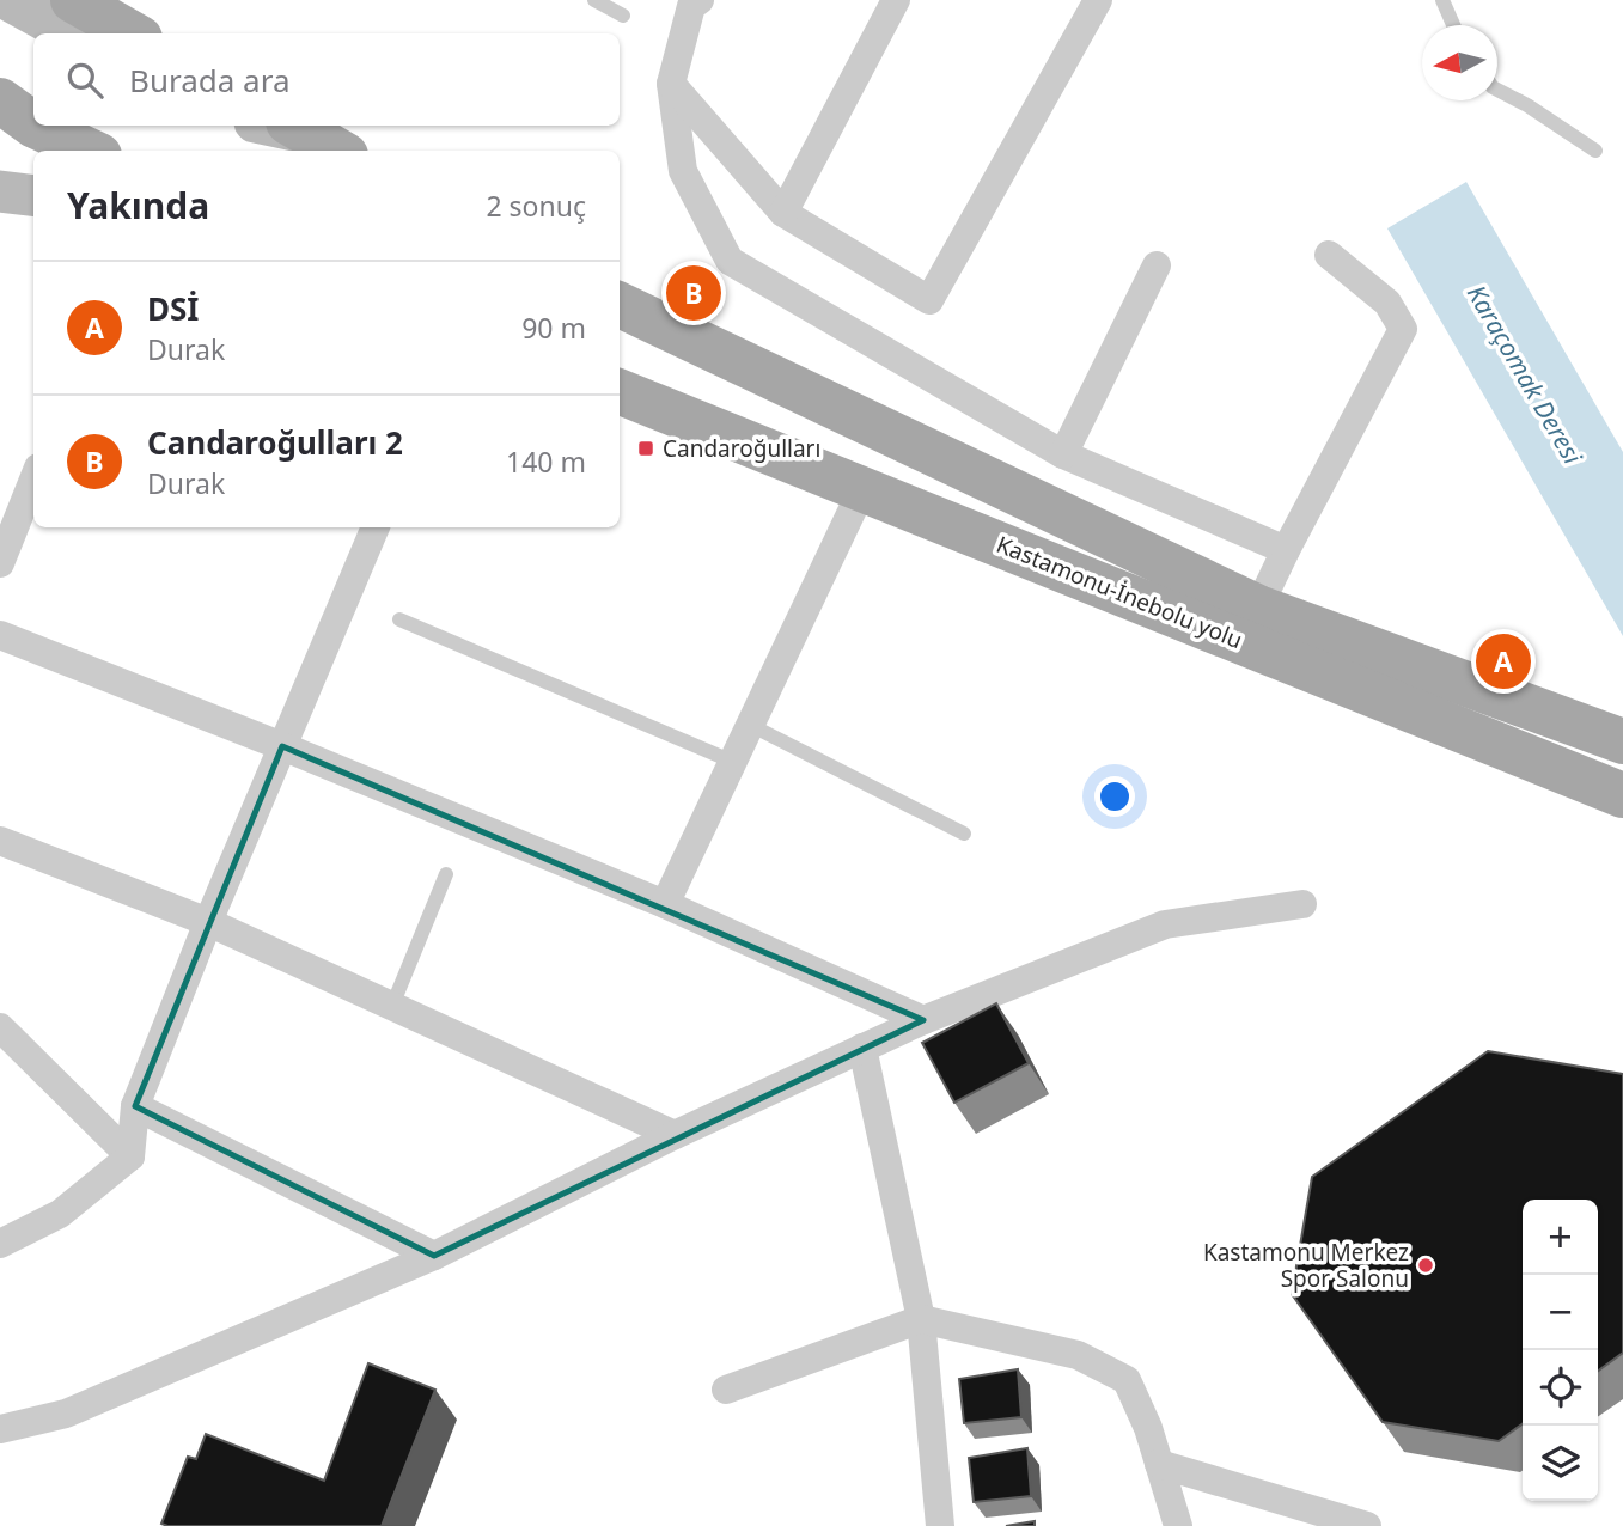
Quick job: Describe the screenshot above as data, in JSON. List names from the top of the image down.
{
  "streets": {
    "main road": ["Kastamonu-İnebolu yolu"]
  },
  "water": ["Karaçomak Deresi"],
  "places": {
    "transit": ["Candaroğulları"],
    "other": ["Kastamonu Merkez Spor Salonu"]
  },
  "north": "left",
  "page": {
    "search": "Burada ara",
    "heading": ["Yakında", "2 sonuç"],
    "list": [
      {
        "mark": "A",
        "name": "DSİ",
        "note": "Durak",
        "value": "90 m"
      },
      {
        "mark": "B",
        "name": "Candaroğulları 2",
        "note": "Durak",
        "value": "140 m"
      }
    ],
    "pins": ["B", "A"],
    "map_buttons": ["+", "−"]
  }
}
